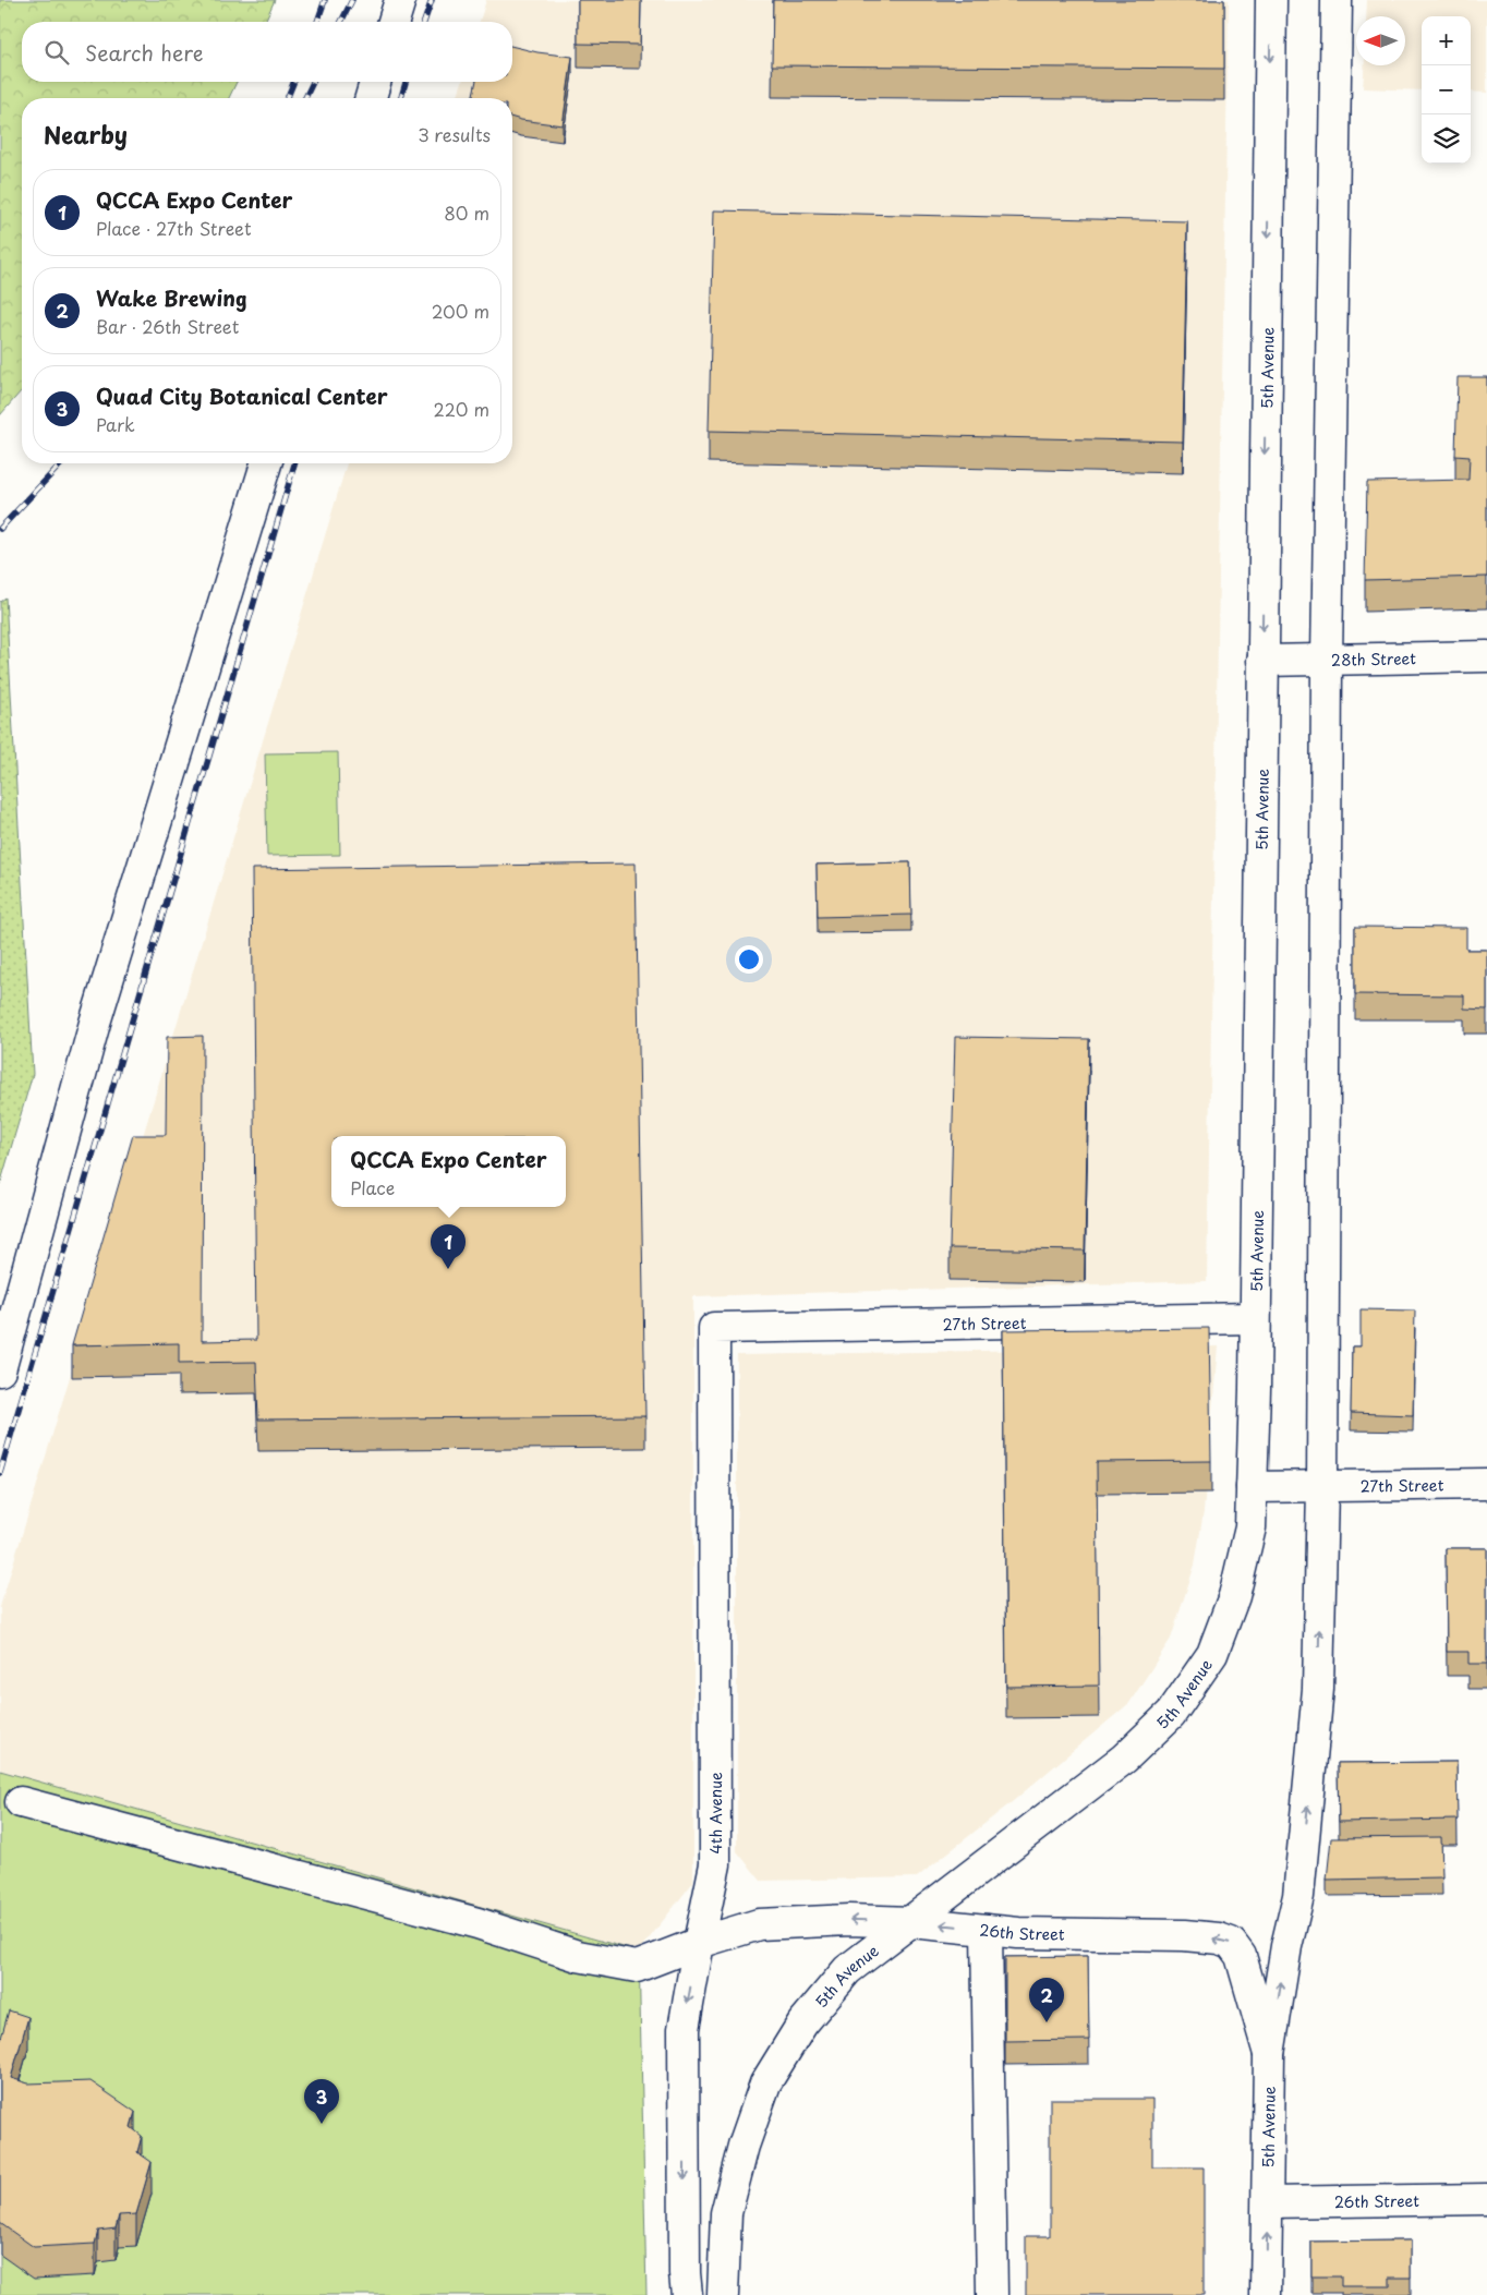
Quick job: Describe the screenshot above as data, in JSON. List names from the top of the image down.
{
  "streets": {
    "main road": [
      "5th Avenue",
      "28th Street",
      "27th Street",
      "4th Avenue",
      "26th Street"
    ]
  },
  "crossings": [
    ["5th Avenue", "28th Street"],
    ["5th Avenue", "27th Street"],
    ["5th Avenue", "26th Street"],
    ["27th Street", "4th Avenue"],
    ["4th Avenue", "26th Street"]
  ],
  "one_way": ["4th Avenue", "26th Street"],
  "north": "left",
  "page": {
    "map_buttons": ["+", "−"],
    "search": "Search here",
    "heading": ["Nearby", "3 results"],
    "list": [
      {
        "mark": "1",
        "name": "QCCA Expo Center",
        "note": "Place · 27th Street",
        "value": "80 m"
      },
      {
        "mark": "2",
        "name": "Wake Brewing",
        "note": "Bar · 26th Street",
        "value": "200 m"
      },
      {
        "mark": "3",
        "name": "Quad City Botanical Center",
        "note": "Park",
        "value": "220 m"
      }
    ],
    "popup": ["QCCA Expo Center", "Place"],
    "pins": ["1", "2", "3"]
  }
}
